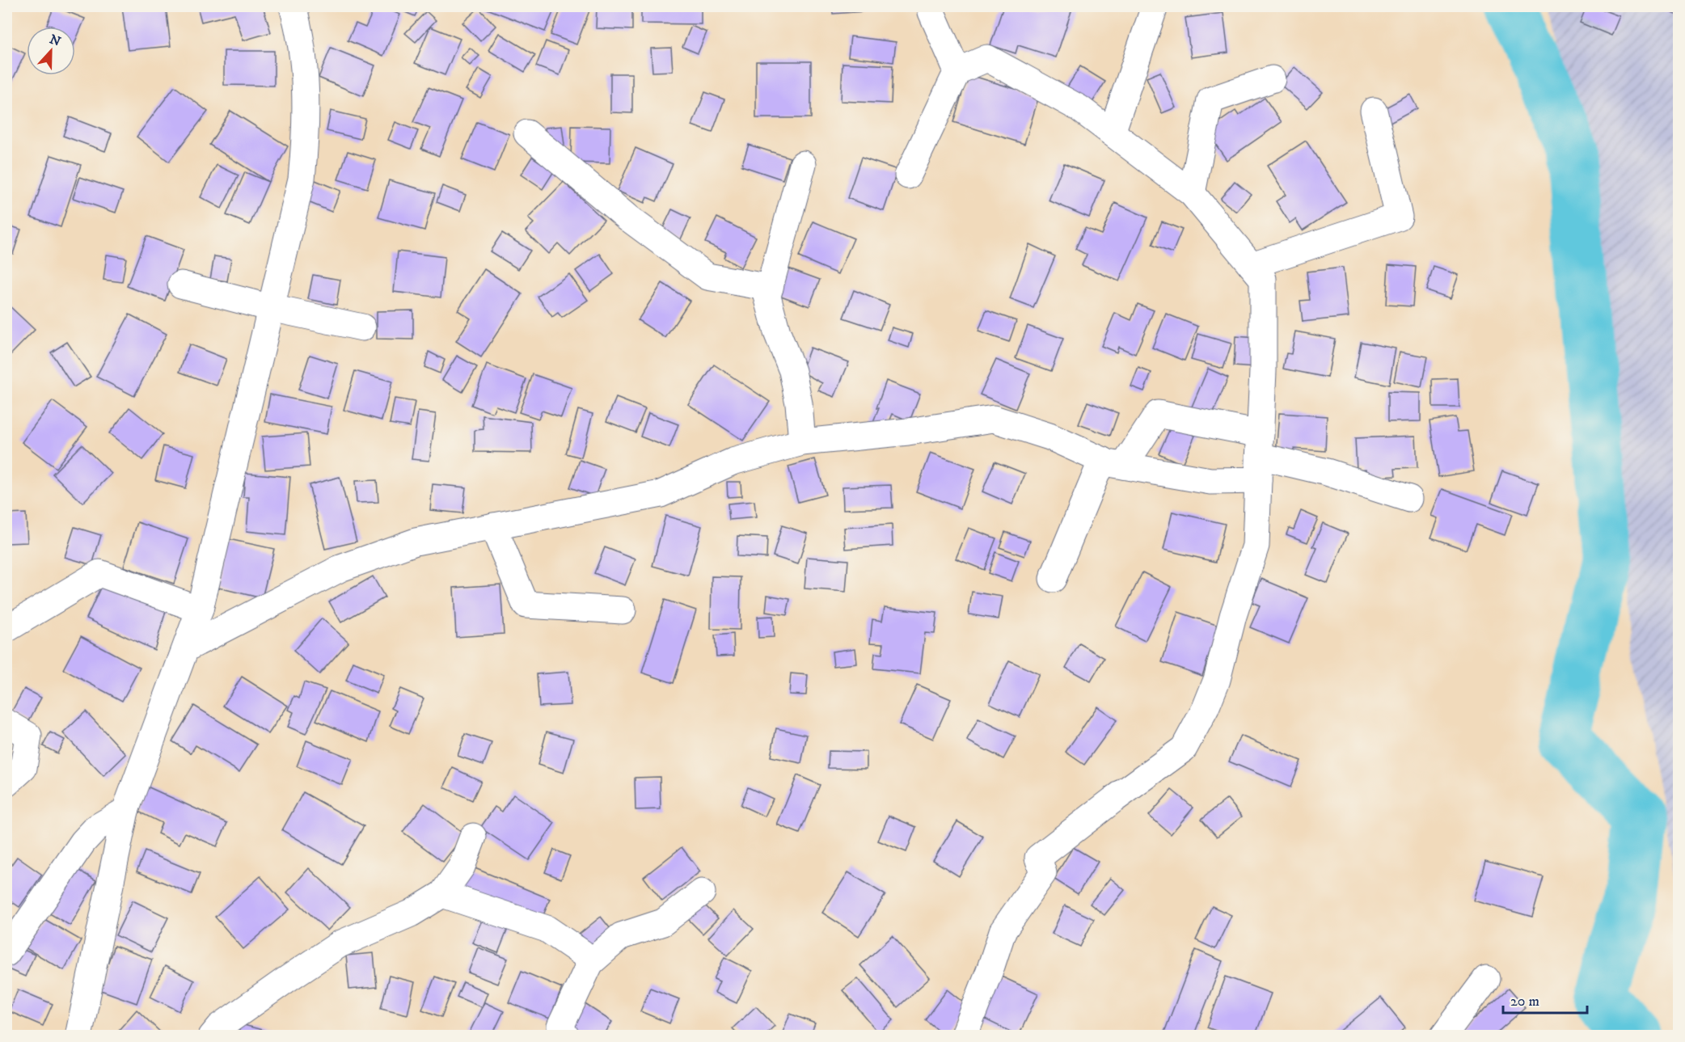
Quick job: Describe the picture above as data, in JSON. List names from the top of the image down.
{
  "scale_bar": "20 m",
  "north": "top"
}
